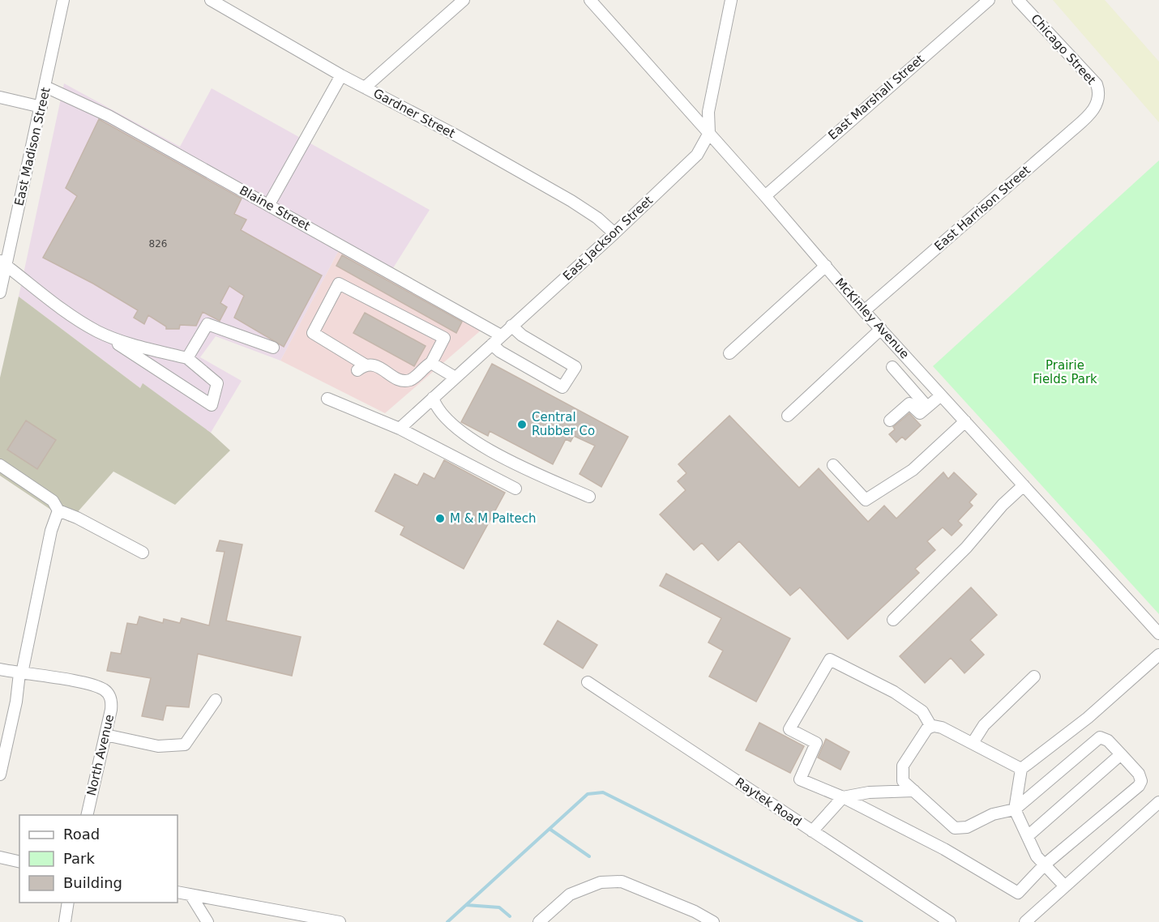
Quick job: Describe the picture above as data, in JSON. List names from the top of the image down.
{
  "streets": {
    "street": [
      "Chicago Street",
      "East Marshall Street",
      "Gardner Street",
      "East Madison Street",
      "Blaine Street",
      "East Harrison Street",
      "East Jackson Street",
      "McKinley Avenue",
      "North Avenue",
      "Raytek Road"
    ]
  },
  "crossings": [
    ["Chicago Street", "East Harrison Street"],
    ["East Marshall Street", "McKinley Avenue"],
    ["Gardner Street", "East Jackson Street"],
    ["East Madison Street", "Blaine Street"],
    ["Blaine Street", "East Jackson Street"],
    ["East Harrison Street", "McKinley Avenue"],
    ["East Jackson Street", "McKinley Avenue"]
  ],
  "parks": ["Prairie Fields Park"],
  "places": ["Central Rubber Co", "M & M Paltech"],
  "house_numbers": ["826"],
  "legend": ["Road", "Park", "Building"]
}
